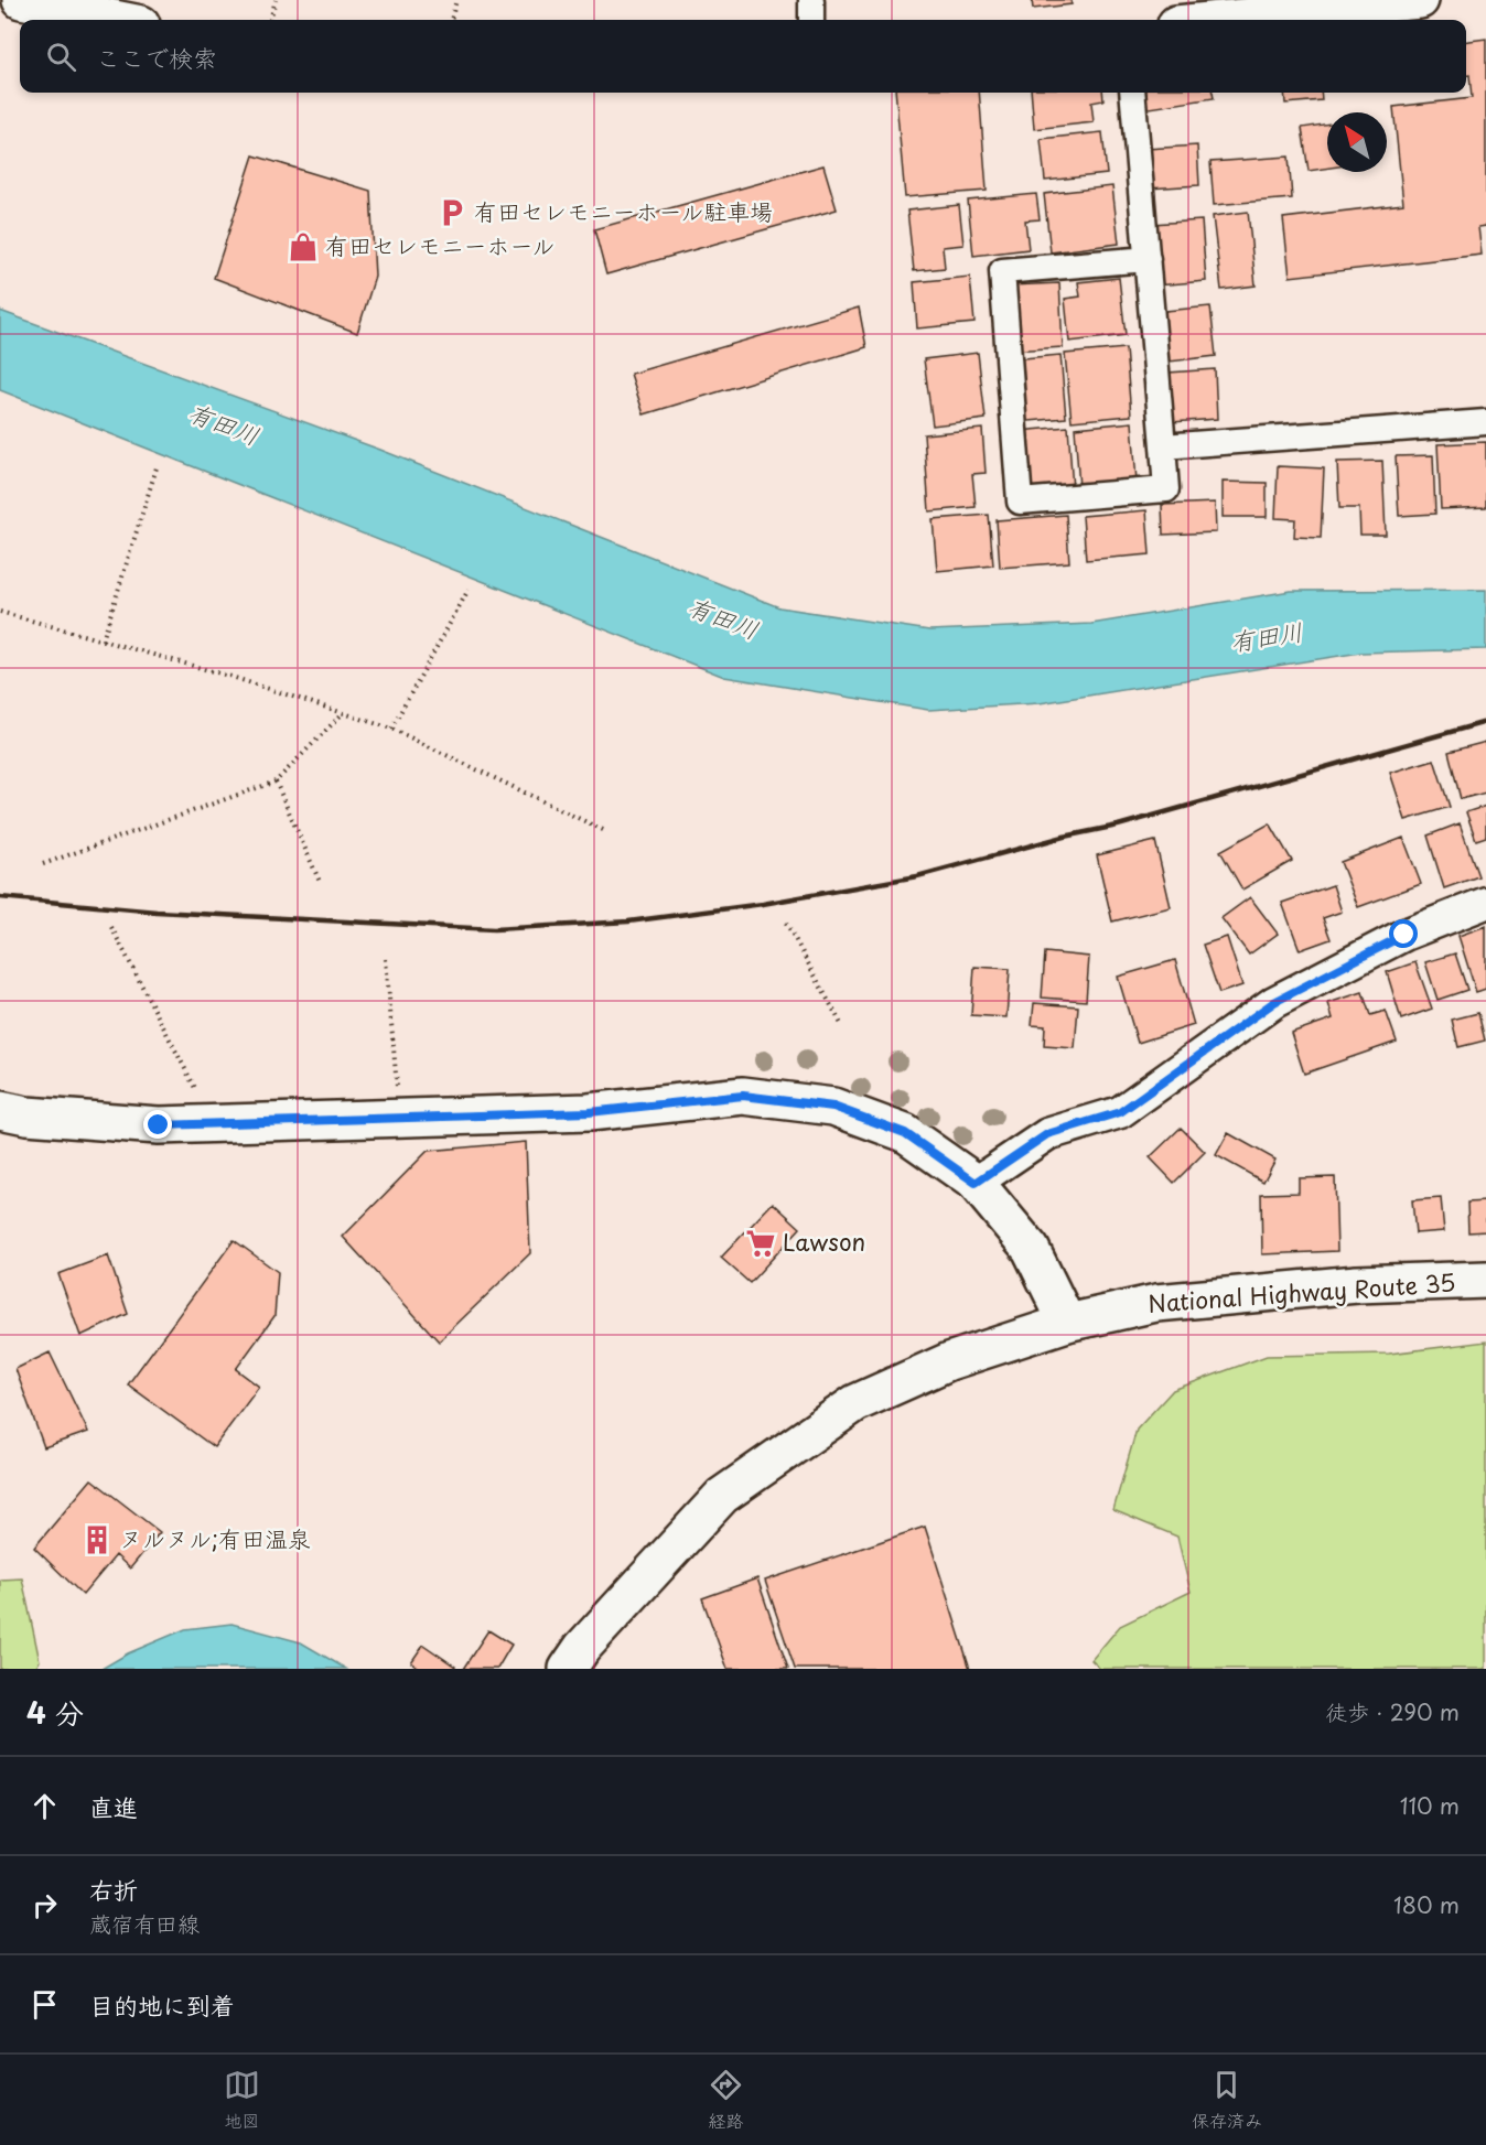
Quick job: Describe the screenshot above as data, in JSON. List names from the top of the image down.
{
  "streets": {
    "main road": ["National Highway Route 35"]
  },
  "water": ["有田川"],
  "places": {
    "parking": ["有田セレモニーホール駐車場"],
    "shop": ["有田セレモニーホール"],
    "supermarket": ["Lawson"],
    "building": ["ヌルヌル;有田温泉"]
  },
  "north": "top left",
  "page": {
    "search": "ここで検索",
    "heading": ["4 分", "徒歩 · 290 m"],
    "list": [
      ["直進", "110 m"],
      ["右折", "蔵宿有田線", "180 m"],
      "目的地に到着"
    ],
    "nav": ["地図", "経路", "保存済み"]
  }
}
